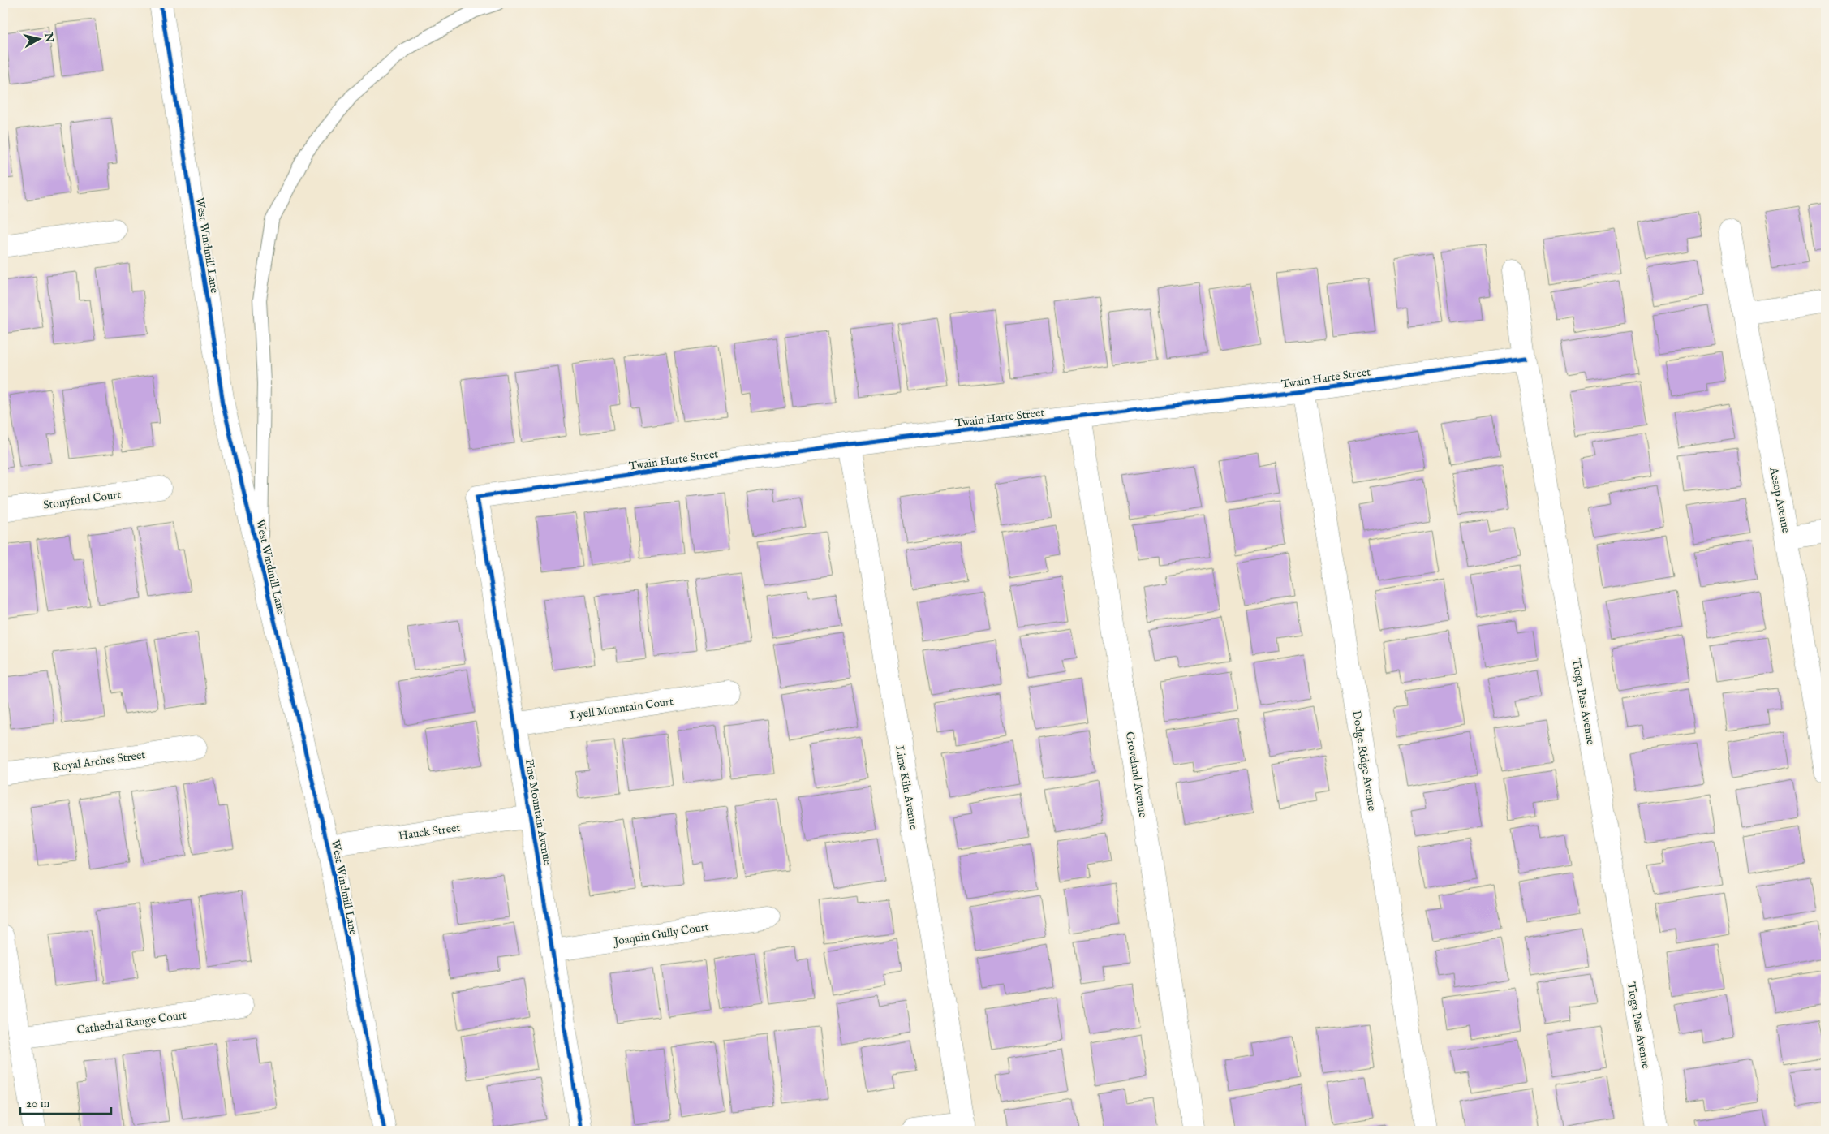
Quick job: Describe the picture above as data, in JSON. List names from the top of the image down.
{
  "streets": {
    "street": [
      "West Windmill Lane",
      "Twain Harte Street",
      "Stonyford Court",
      "Aesop Avenue",
      "Tioga Pass Avenue",
      "Lyell Mountain Court",
      "Royal Arches Street",
      "Dodge Ridge Avenue",
      "Groveland Avenue",
      "Lime Kiln Avenue",
      "Pine Mountain Avenue",
      "Hauck Street",
      "Joaquin Gully Court",
      "Cathedral Range Court"
    ]
  },
  "crossings": [
    ["West Windmill Lane", "Hauck Street"],
    ["Twain Harte Street", "Tioga Pass Avenue"],
    ["Twain Harte Street", "Dodge Ridge Avenue"],
    ["Twain Harte Street", "Groveland Avenue"],
    ["Twain Harte Street", "Lime Kiln Avenue"],
    ["Twain Harte Street", "Pine Mountain Avenue"],
    ["Lyell Mountain Court", "Pine Mountain Avenue"],
    ["Pine Mountain Avenue", "Hauck Street"],
    ["Pine Mountain Avenue", "Joaquin Gully Court"]
  ],
  "scale_bar": "20 m",
  "north": "right"
}
